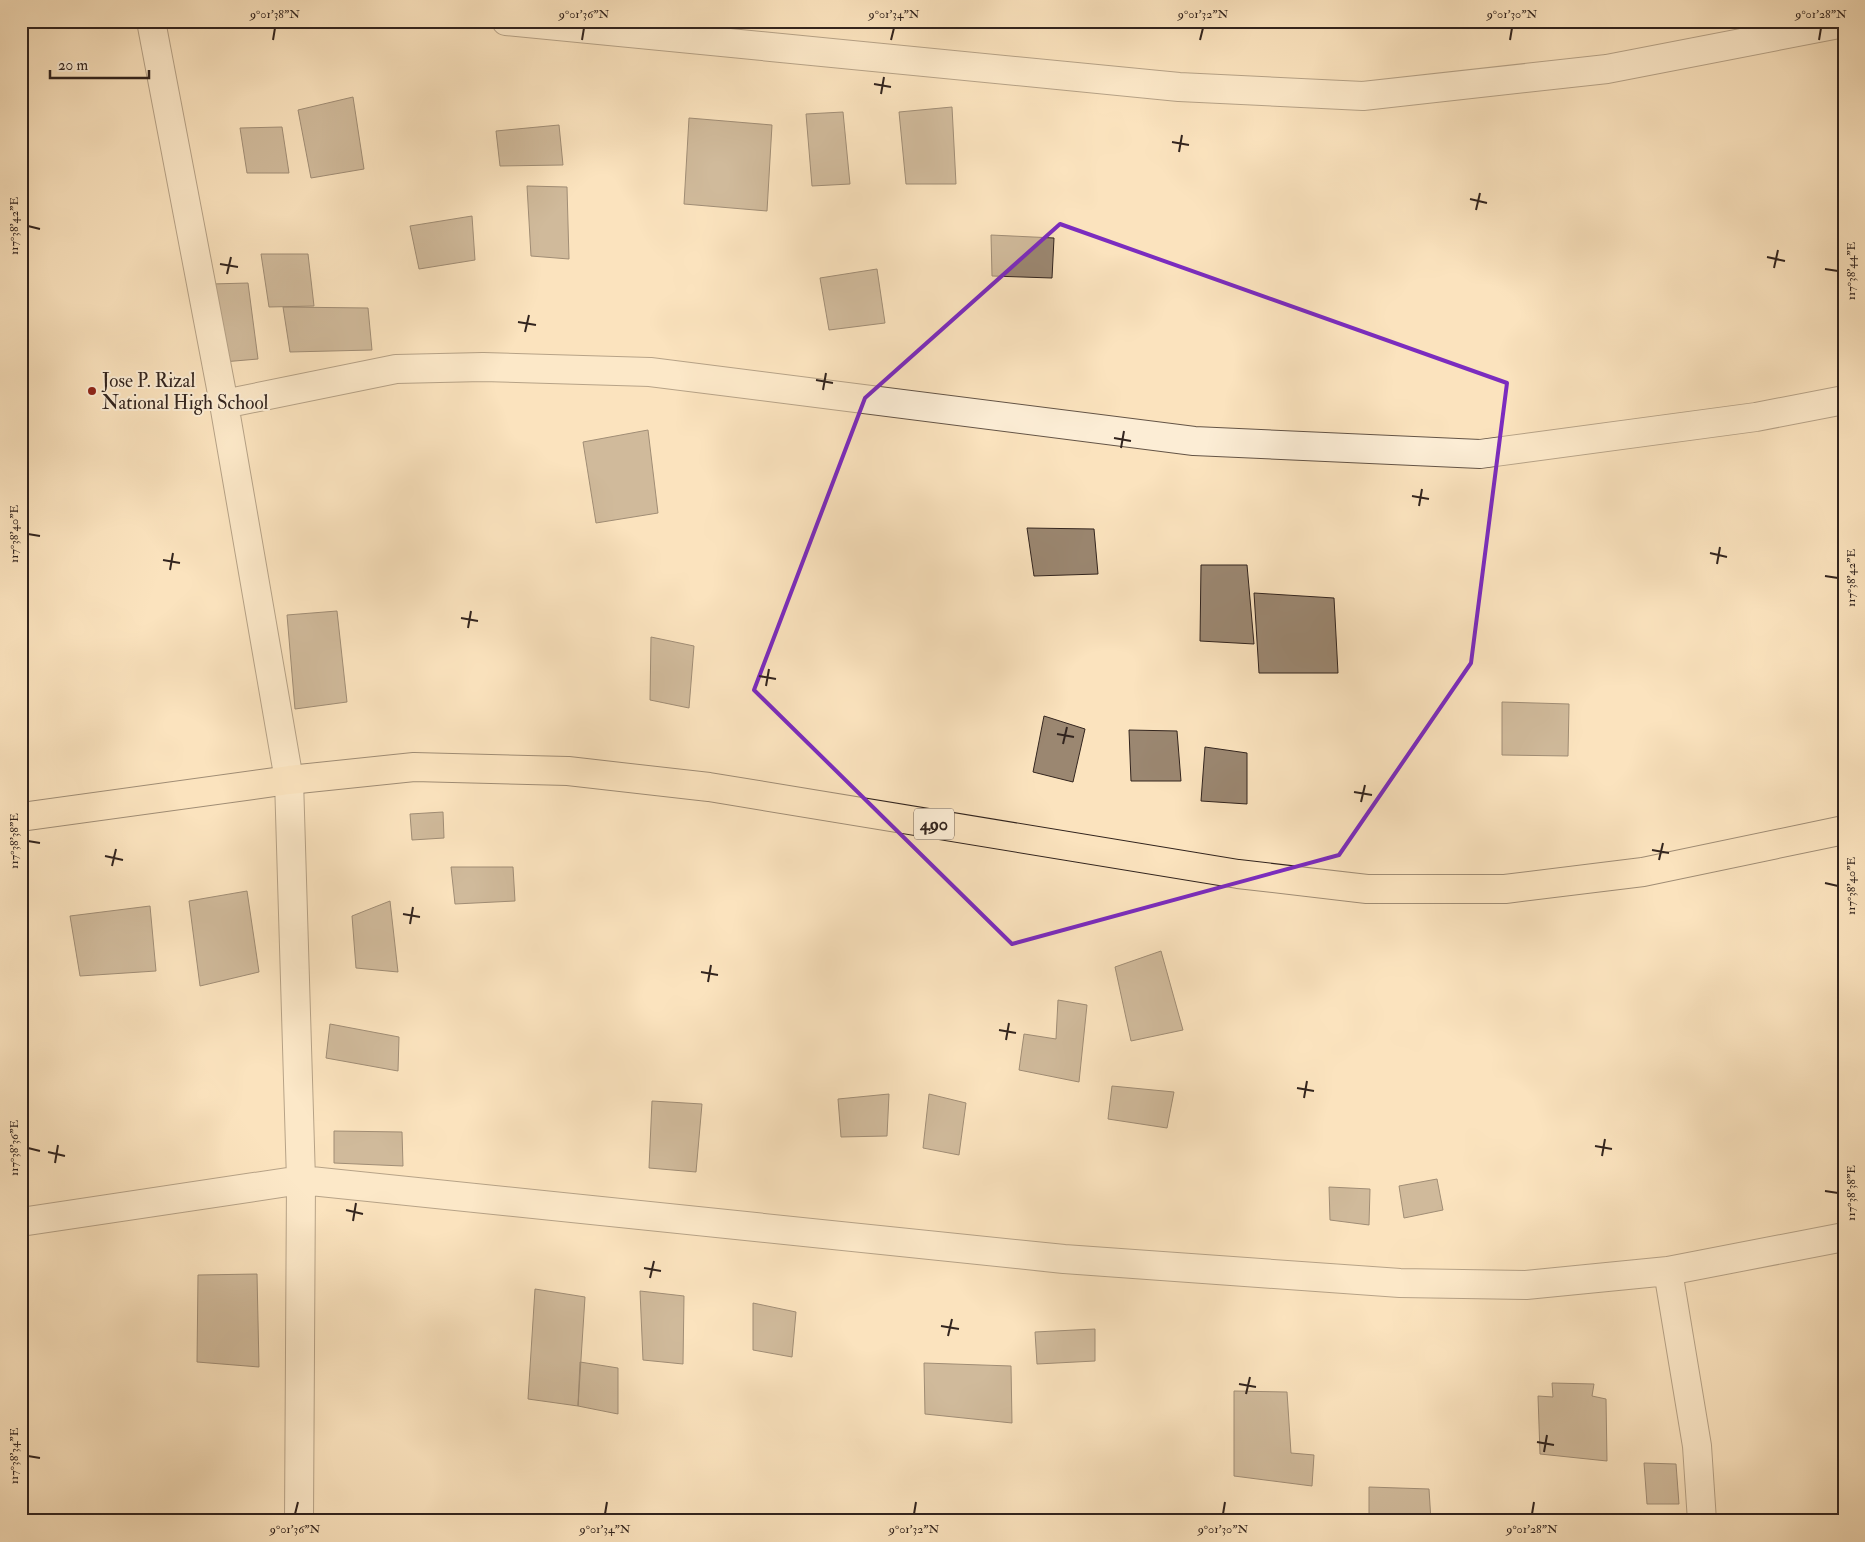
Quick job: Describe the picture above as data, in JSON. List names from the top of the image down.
{
  "streets": {
    "main road": ["490"]
  },
  "places": ["Jose P. Rizal National High School"],
  "scale_bar": "20 m",
  "coordinates": [
    "9°01'38\"N",
    "9°01'36\"N",
    "9°01'34\"N",
    "9°01'32\"N",
    "9°01'30\"N",
    "9°01'28\"N",
    "117°38'42\"E",
    "117°38'44\"E",
    "117°38'40\"E",
    "117°38'38\"E",
    "117°38'36\"E",
    "117°38'34\"E"
  ]
}
